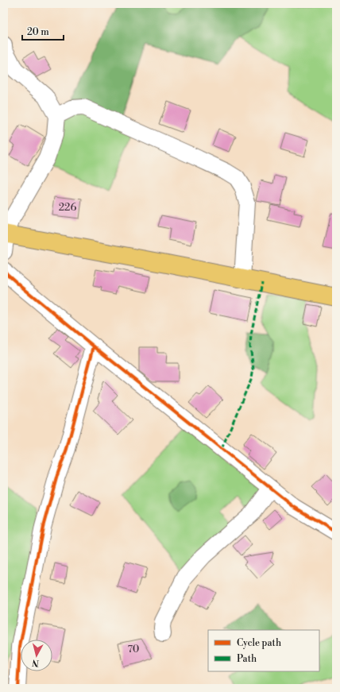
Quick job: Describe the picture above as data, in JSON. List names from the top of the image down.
{
  "house_numbers": ["226", "70"],
  "legend": ["Cycle path", "Path"],
  "scale_bar": "20 m",
  "north": "bottom"
}
